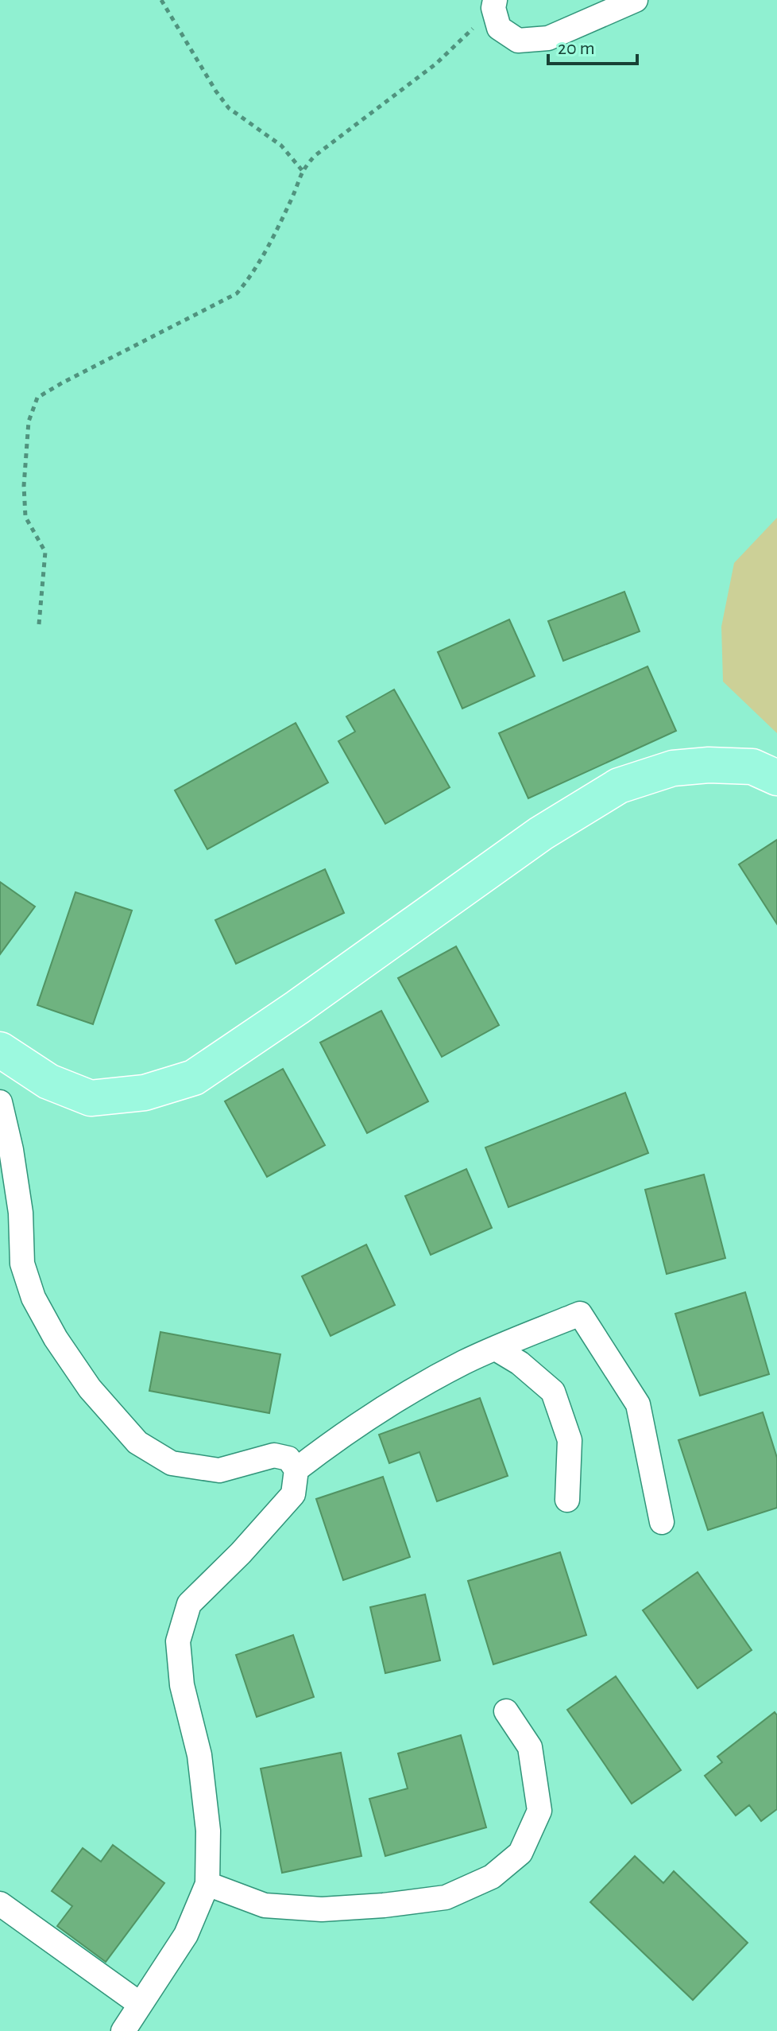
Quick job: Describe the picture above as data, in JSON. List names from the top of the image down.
{
  "scale_bar": "20 m"
}
